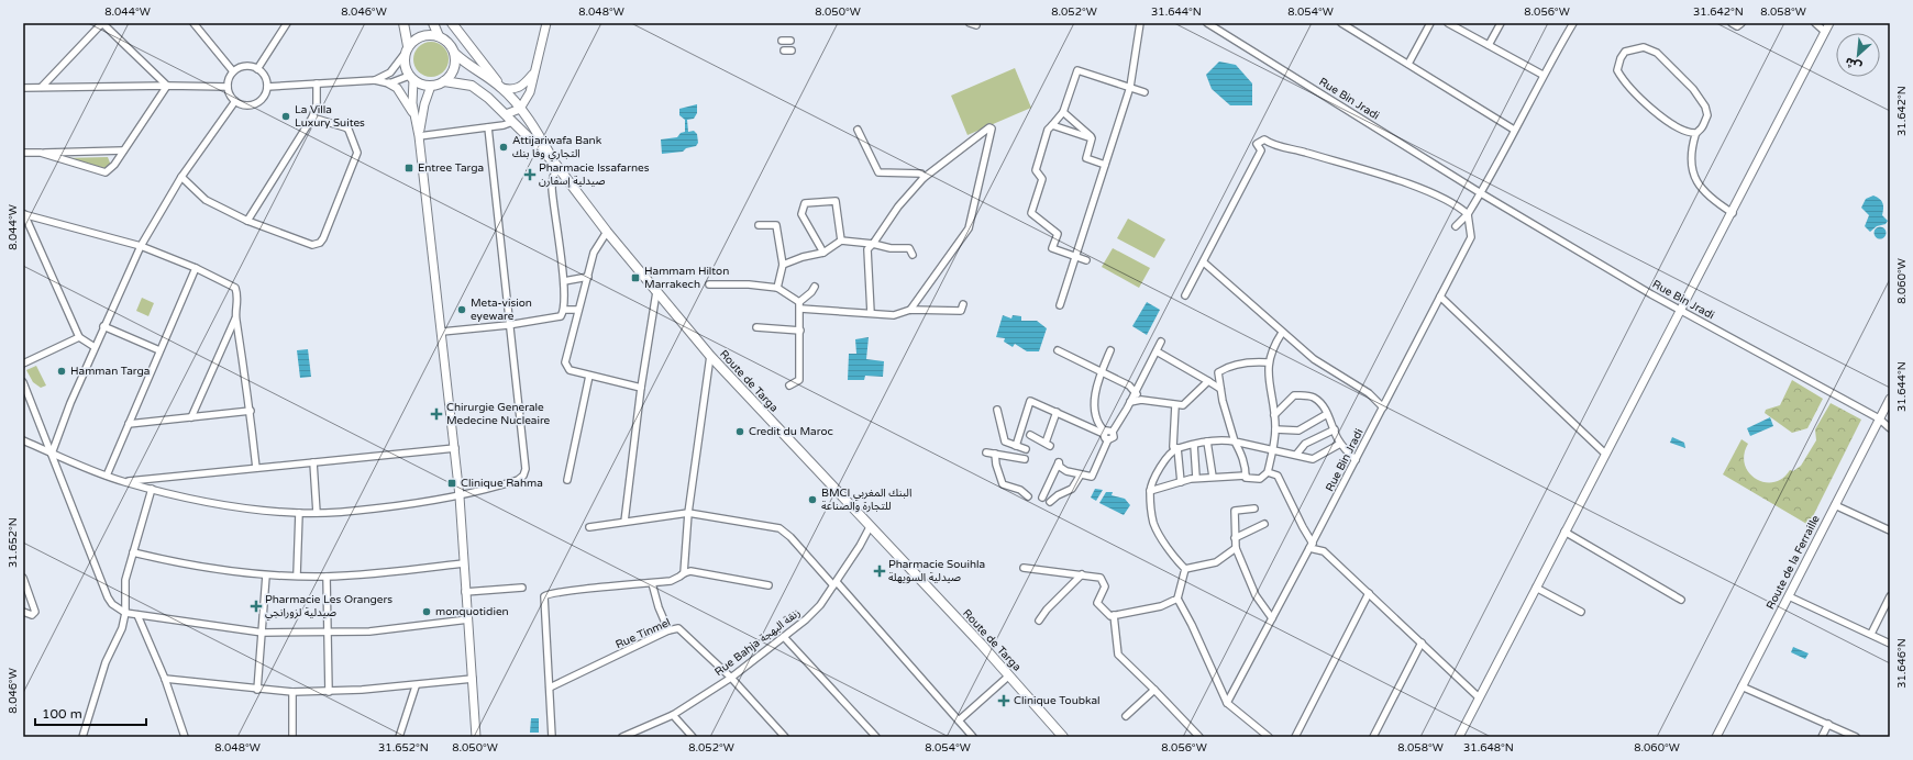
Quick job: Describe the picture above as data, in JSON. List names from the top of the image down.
{
  "streets": {
    "main road": ["Route de Targa"],
    "street": [
      "Rue Bin Jradi",
      "Route de la Ferraille",
      "Rue Tinmel",
      "Rue Bahja زنقة البهجة"
    ]
  },
  "crossings": [
    ["Rue Bin Jradi", "Route de la Ferraille"],
    ["Route de Targa", "Rue Bahja زنقة البهجة"],
    ["Rue Tinmel", "Rue Bahja زنقة البهجة"]
  ],
  "places": {
    "other": [
      "La Villa Luxury Suites",
      "Attijariwafa Bank التجاري وفا بنك",
      "Meta-vision eyeware",
      "Hamman Targa",
      "Credit du Maroc",
      "BMCI البنك المغربي للتجارة والصناعة",
      "monquotidien"
    ],
    "transit": ["Entree Targa", "Hammam Hilton Marrakech", "Clinique Rahma"],
    "health": [
      "Pharmacie Issafarnes صيدلية إسفارن",
      "Chirurgie Generale Medecine Nucleaire",
      "Pharmacie Souihla صيدلية السويهلة",
      "Pharmacie Les Orangers صيدلية لزورانجي",
      "Clinique Toubkal"
    ]
  },
  "scale_bar": "100 m",
  "north": "bottom left",
  "coordinates": [
    "8.044°W",
    "8.046°W",
    "8.048°W",
    "8.050°W",
    "8.052°W",
    "31.644°N",
    "8.054°W",
    "8.056°W",
    "31.642°N",
    "8.058°W",
    "8.060°W",
    "31.652°N",
    "31.646°N",
    "31.648°N"
  ]
}
